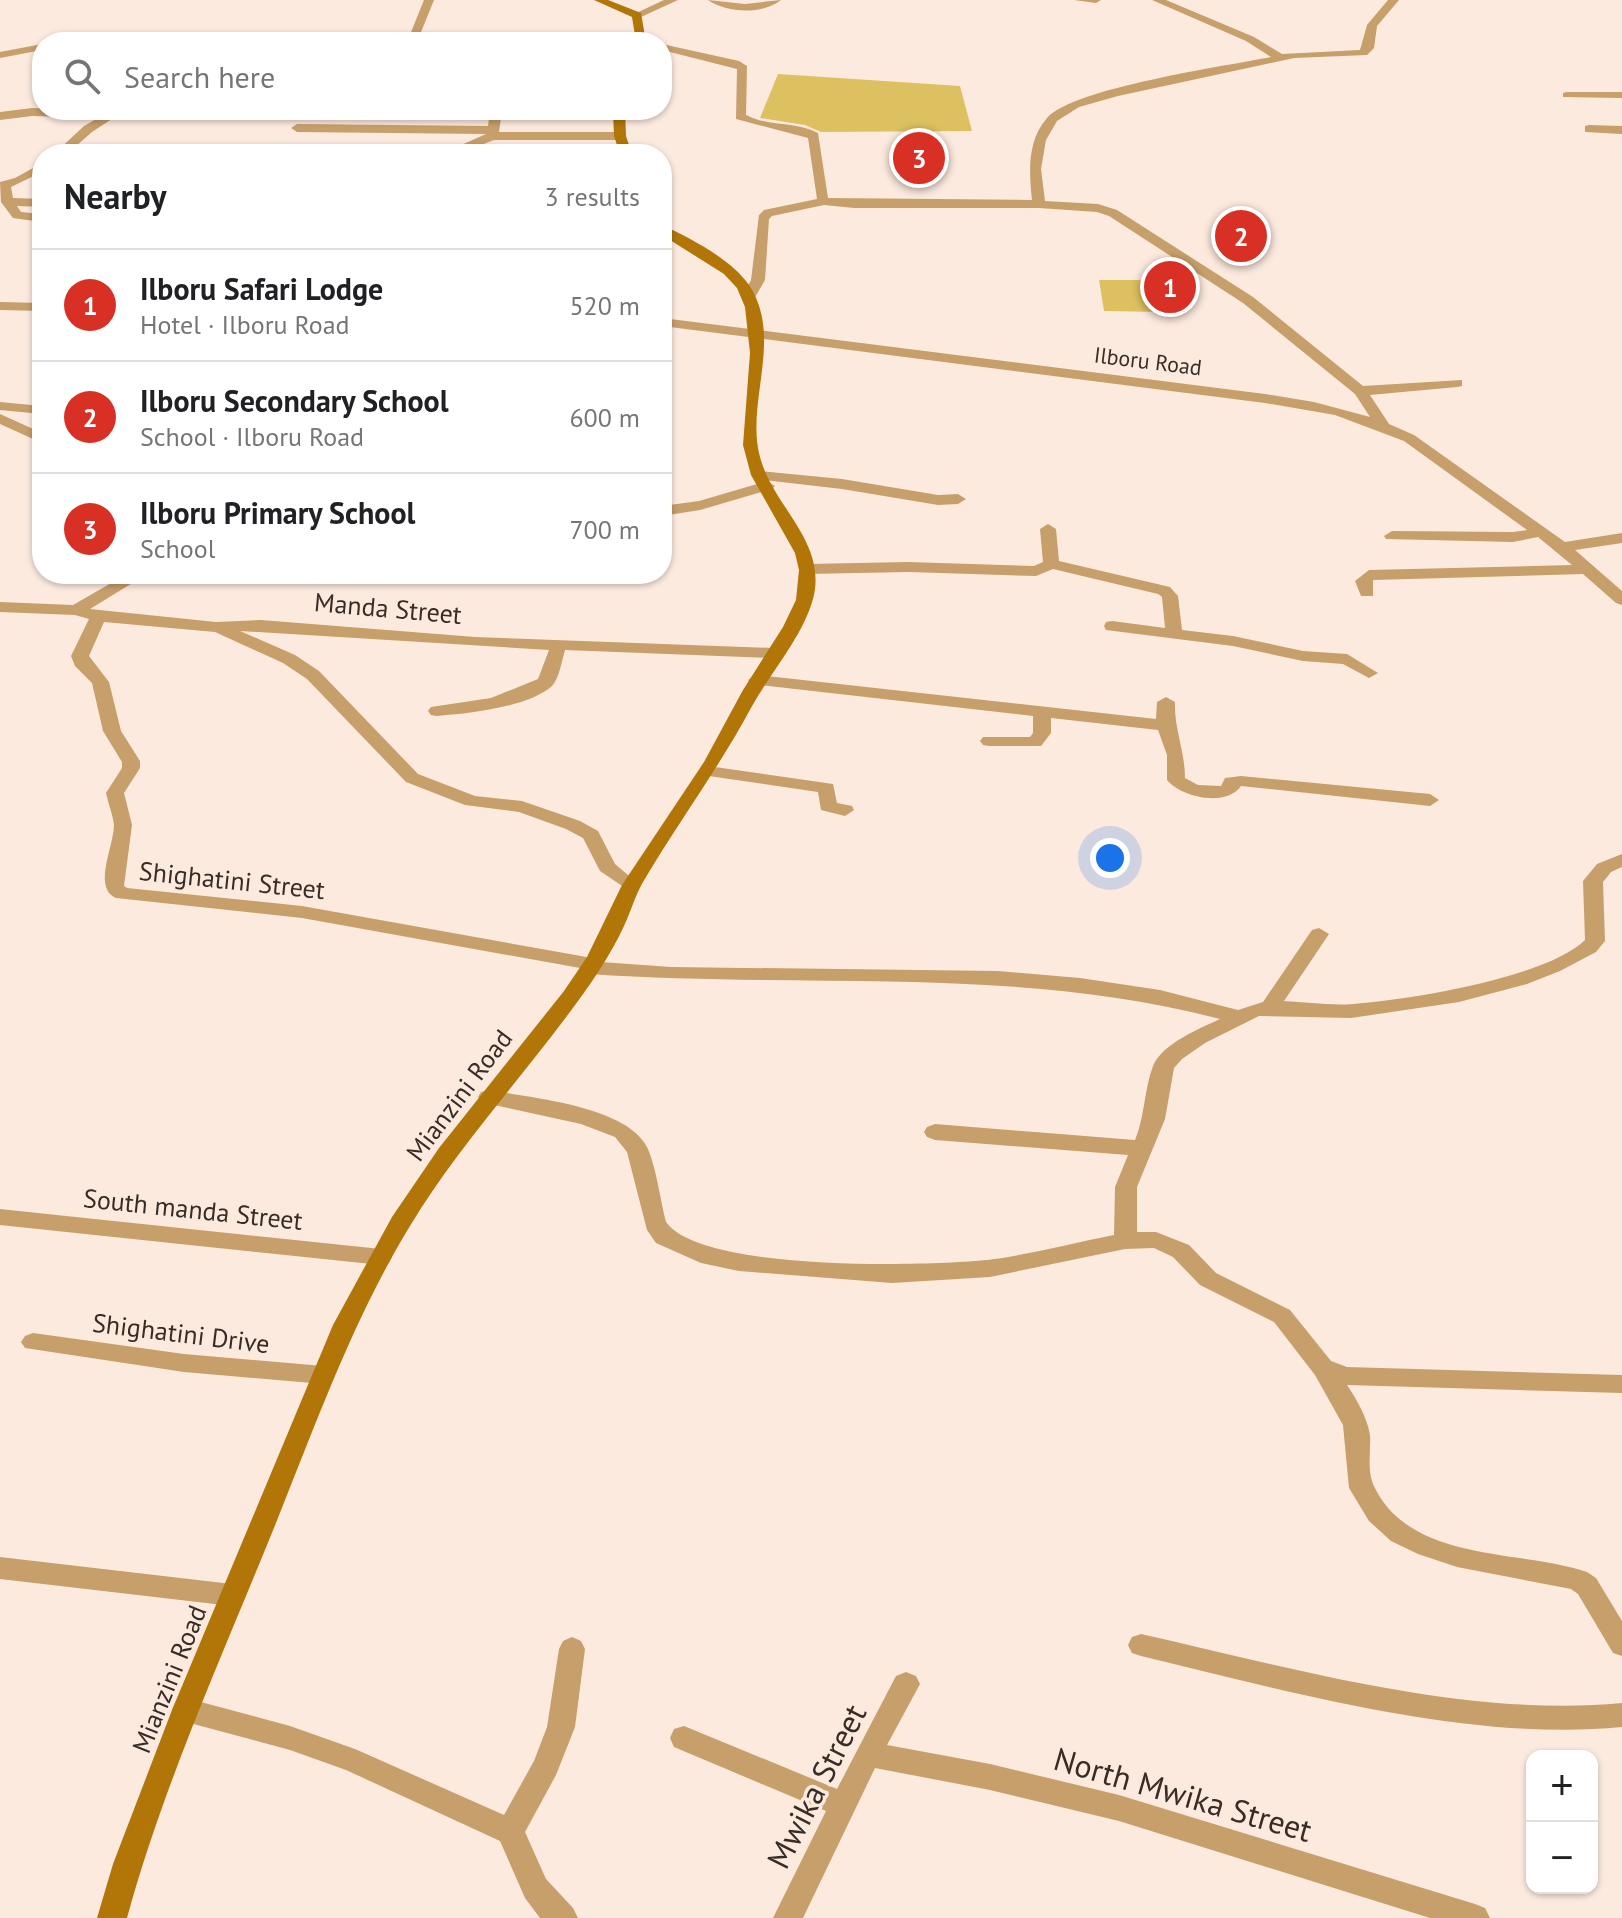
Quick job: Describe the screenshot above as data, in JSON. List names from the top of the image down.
{
  "streets": {
    "street": [
      "Ilboru Road",
      "Manda Street",
      "Shighatini Street",
      "Mianzini Road",
      "South manda Street",
      "Shighatini Drive",
      "Mwika Street",
      "North Mwika Street"
    ]
  },
  "crossings": [
    ["Manda Street", "Shighatini Street"],
    ["Manda Street", "Mianzini Road"],
    ["Shighatini Street", "Mianzini Road"],
    ["Mianzini Road", "South manda Street"],
    ["Mianzini Road", "Shighatini Drive"],
    ["Mwika Street", "North Mwika Street"]
  ],
  "page": {
    "search": "Search here",
    "pins": ["3", "2", "1"],
    "heading": ["Nearby", "3 results"],
    "list": [
      {
        "mark": "1",
        "name": "Ilboru Safari Lodge",
        "note": "Hotel · Ilboru Road",
        "value": "520 m"
      },
      {
        "mark": "2",
        "name": "Ilboru Secondary School",
        "note": "School · Ilboru Road",
        "value": "600 m"
      },
      {
        "mark": "3",
        "name": "Ilboru Primary School",
        "note": "School",
        "value": "700 m"
      }
    ],
    "map_buttons": ["+", "−"]
  }
}
